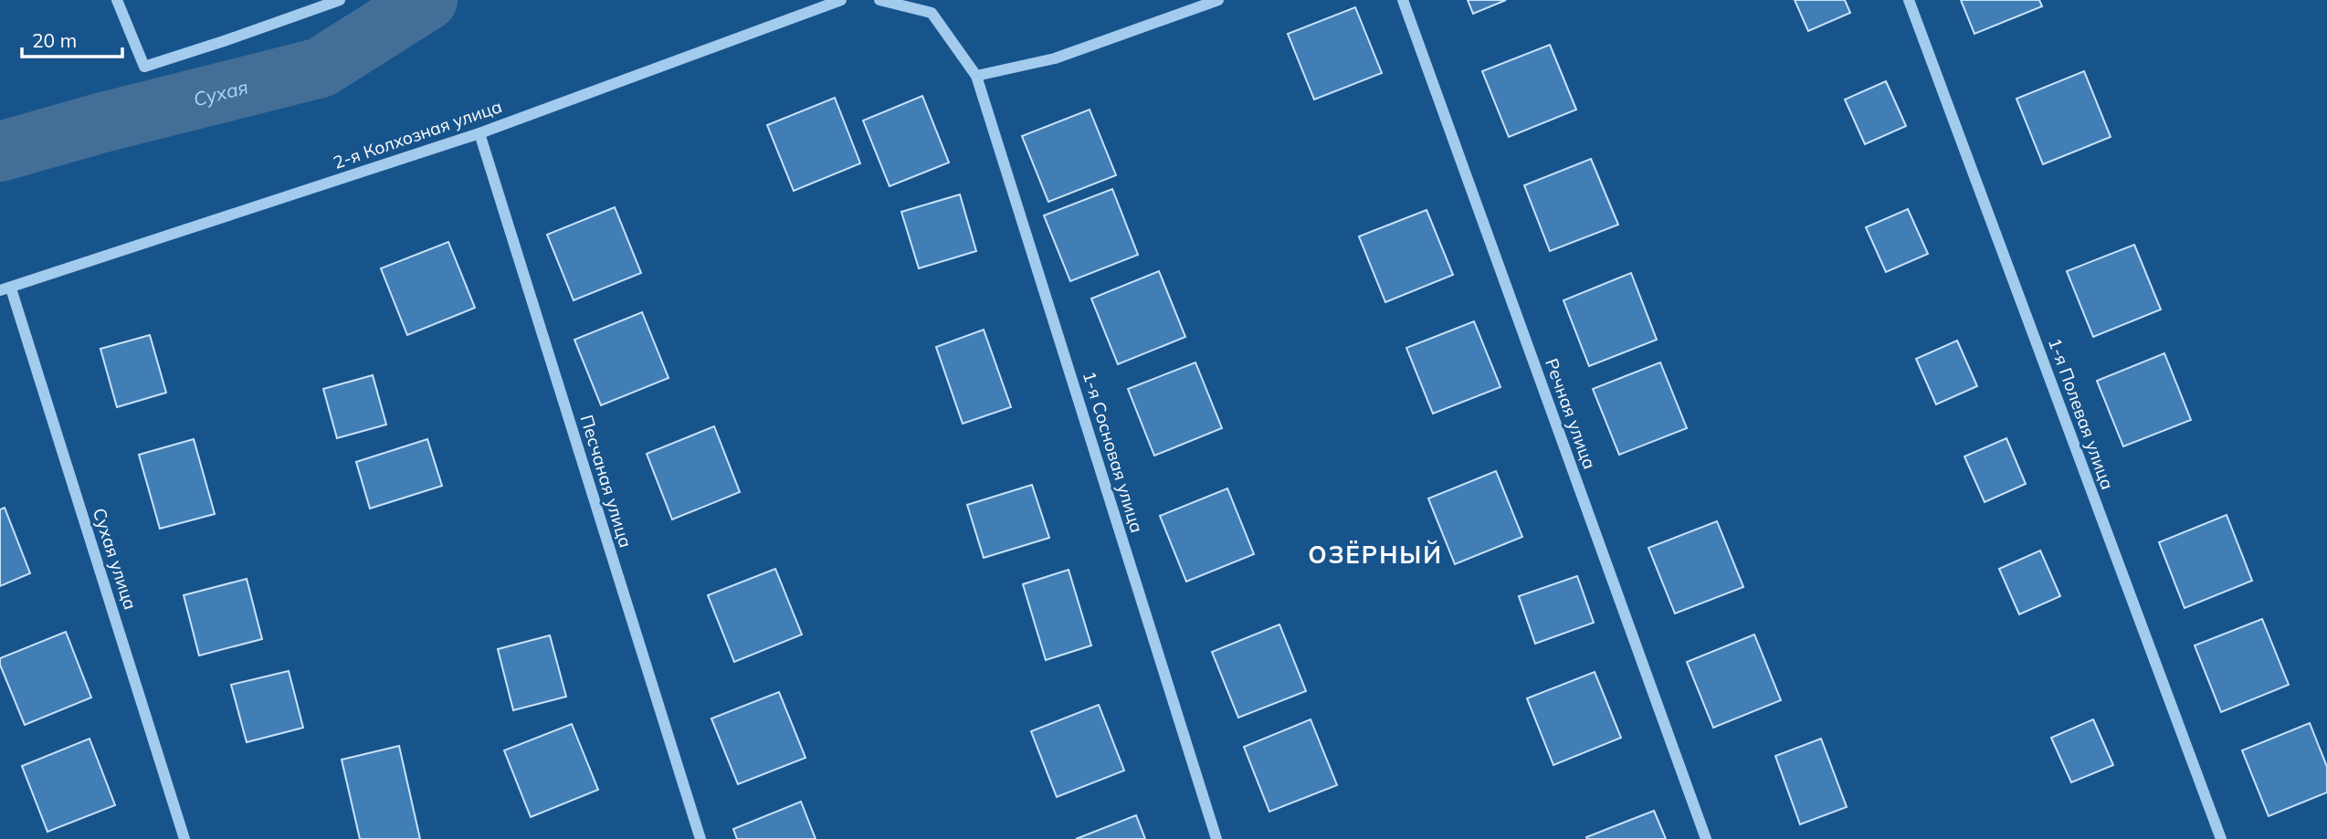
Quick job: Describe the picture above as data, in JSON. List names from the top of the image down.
{
  "streets": {
    "street": [
      "2-я Колхозная улица",
      "Речная улица",
      "1-я Полевая улица",
      "1-я Сосновая улица",
      "Песчаная улица",
      "Сухая улица"
    ]
  },
  "crossings": [
    ["2-я Колхозная улица", "Песчаная улица"],
    ["2-я Колхозная улица", "Сухая улица"]
  ],
  "districts": ["ОЗЁРНЫЙ"],
  "water": ["Сухая"],
  "scale_bar": "20 m"
}
